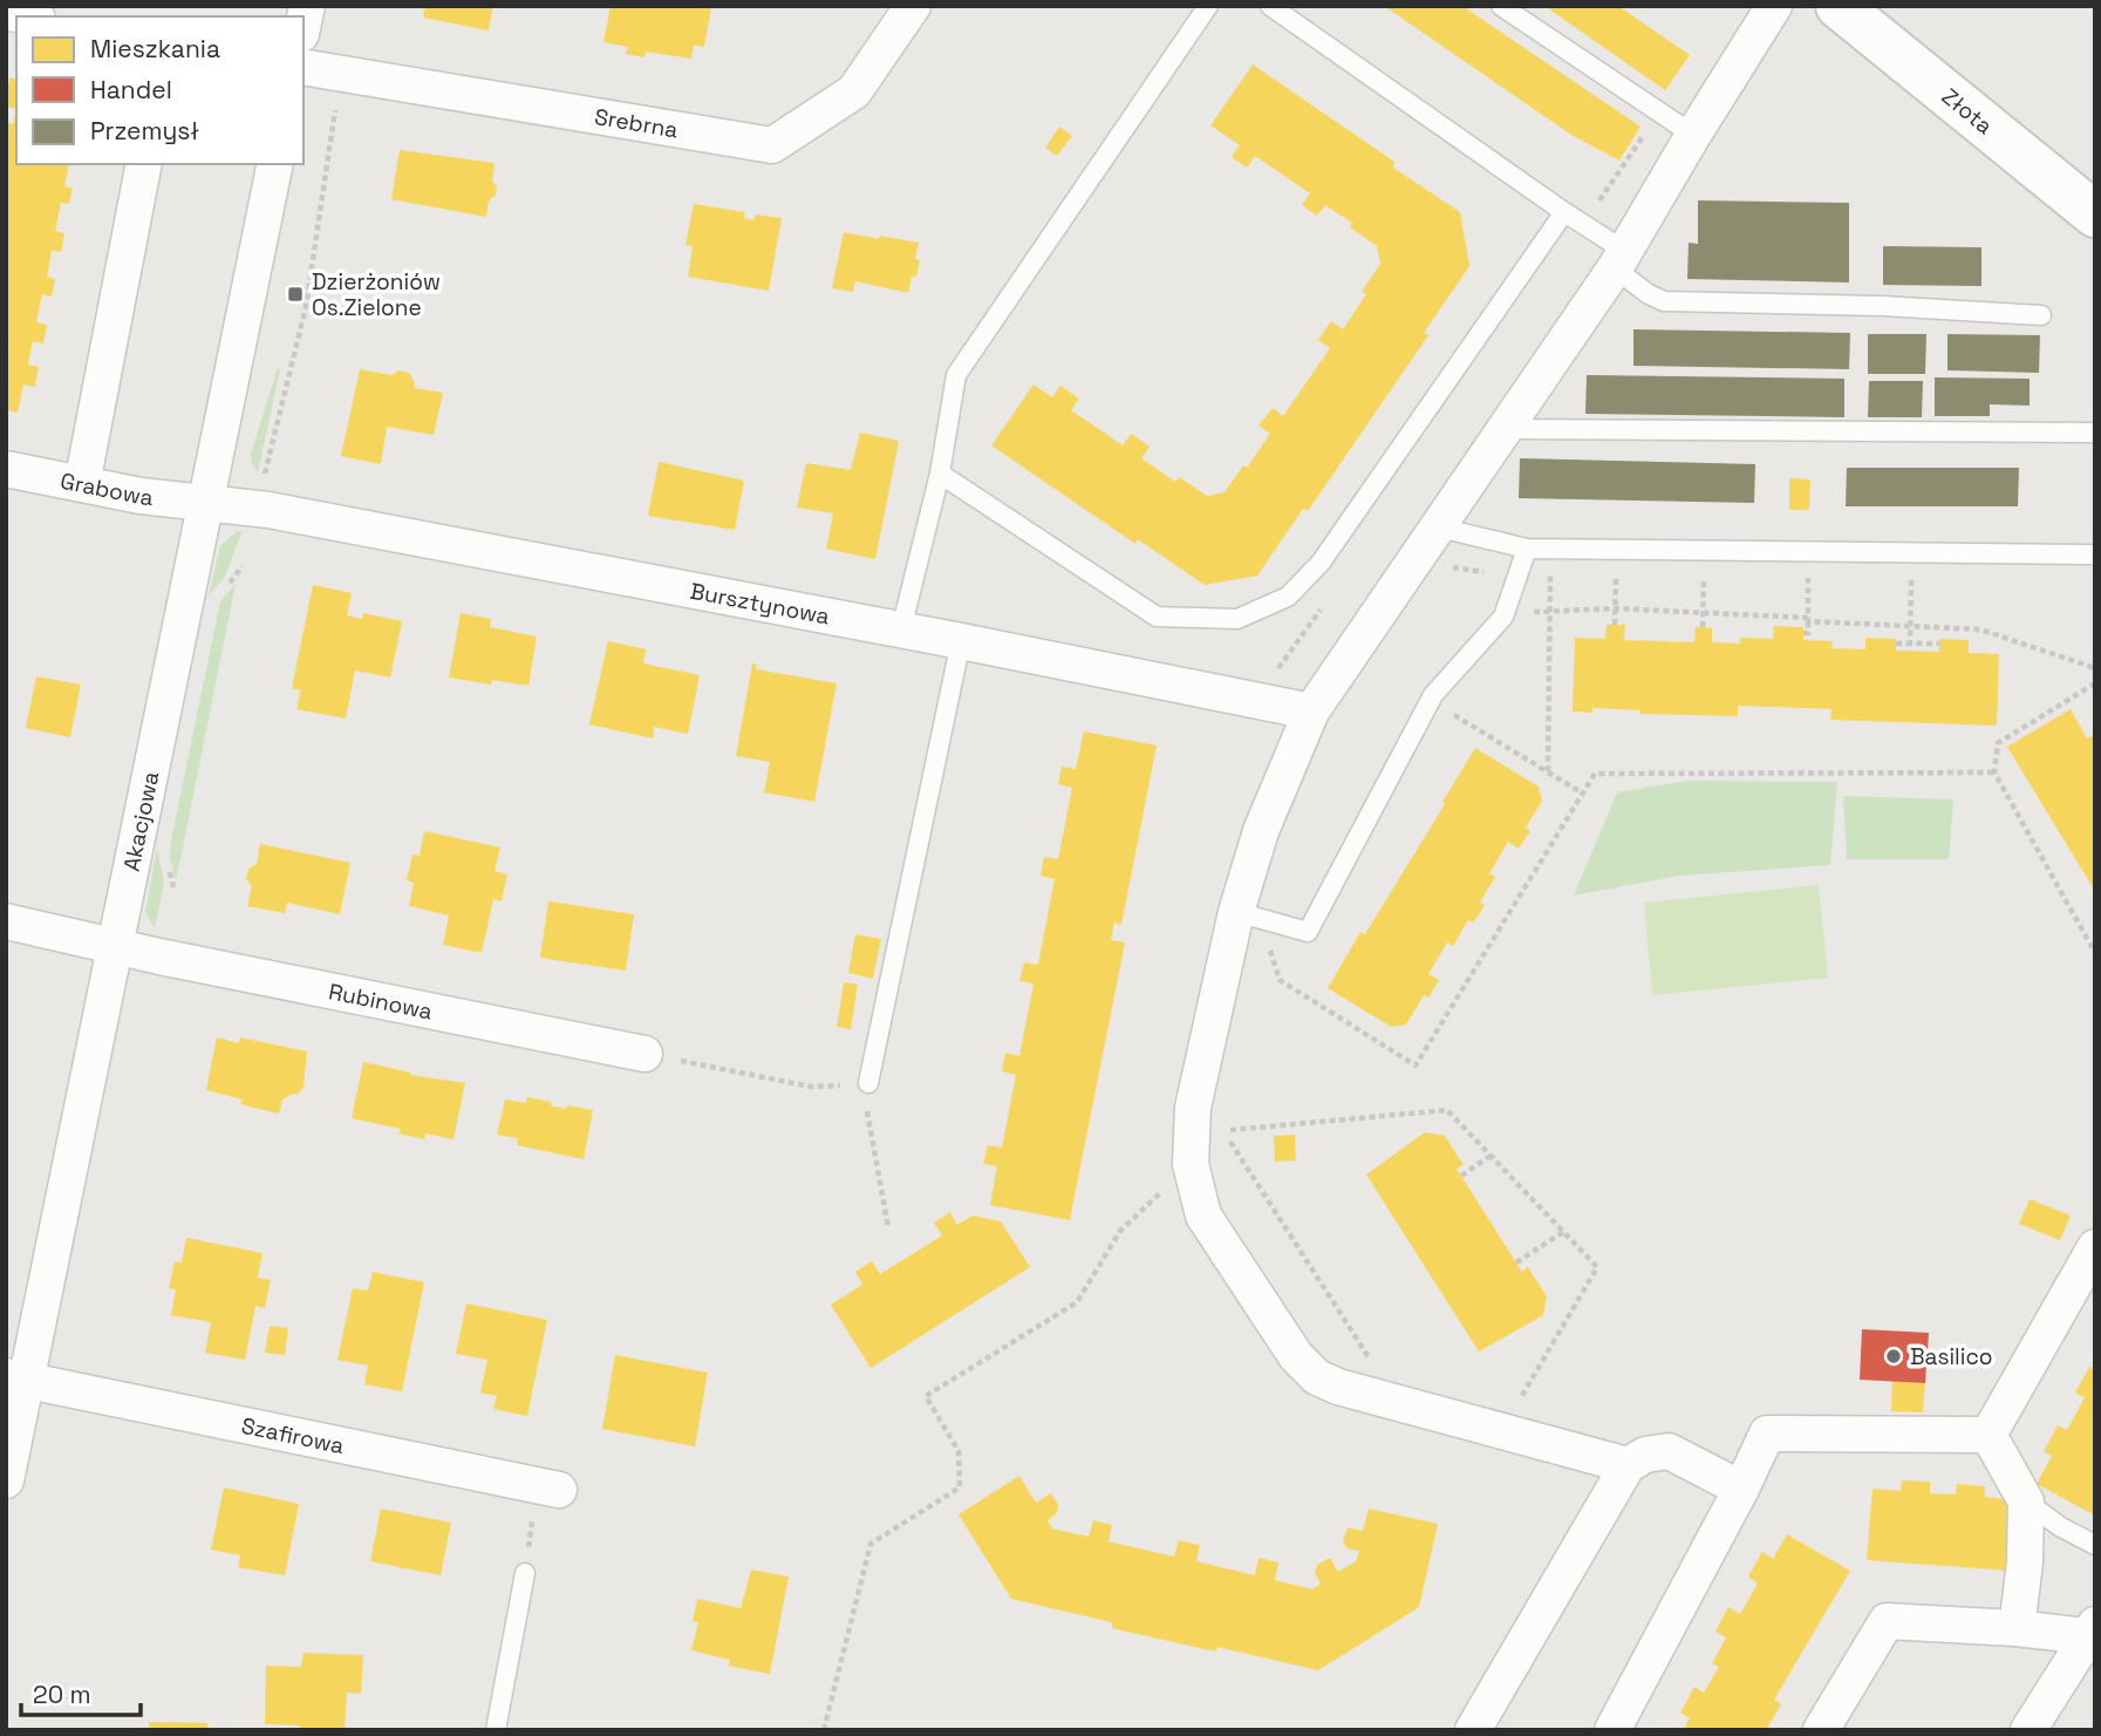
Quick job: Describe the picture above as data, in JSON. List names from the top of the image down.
{
  "streets": {
    "street": [
      "Złota",
      "Srebrna",
      "Grabowa",
      "Bursztynowa",
      "Akacjowa",
      "Rubinowa",
      "Szafirowa"
    ]
  },
  "crossings": [
    ["Grabowa", "Bursztynowa"],
    ["Grabowa", "Akacjowa"],
    ["Bursztynowa", "Akacjowa"],
    ["Akacjowa", "Rubinowa"],
    ["Akacjowa", "Szafirowa"]
  ],
  "places": {
    "transit": ["Dzierżoniów Os.Zielone"],
    "other": ["Basilico"]
  },
  "legend": ["Mieszkania", "Handel", "Przemysł"],
  "scale_bar": "20 m"
}
